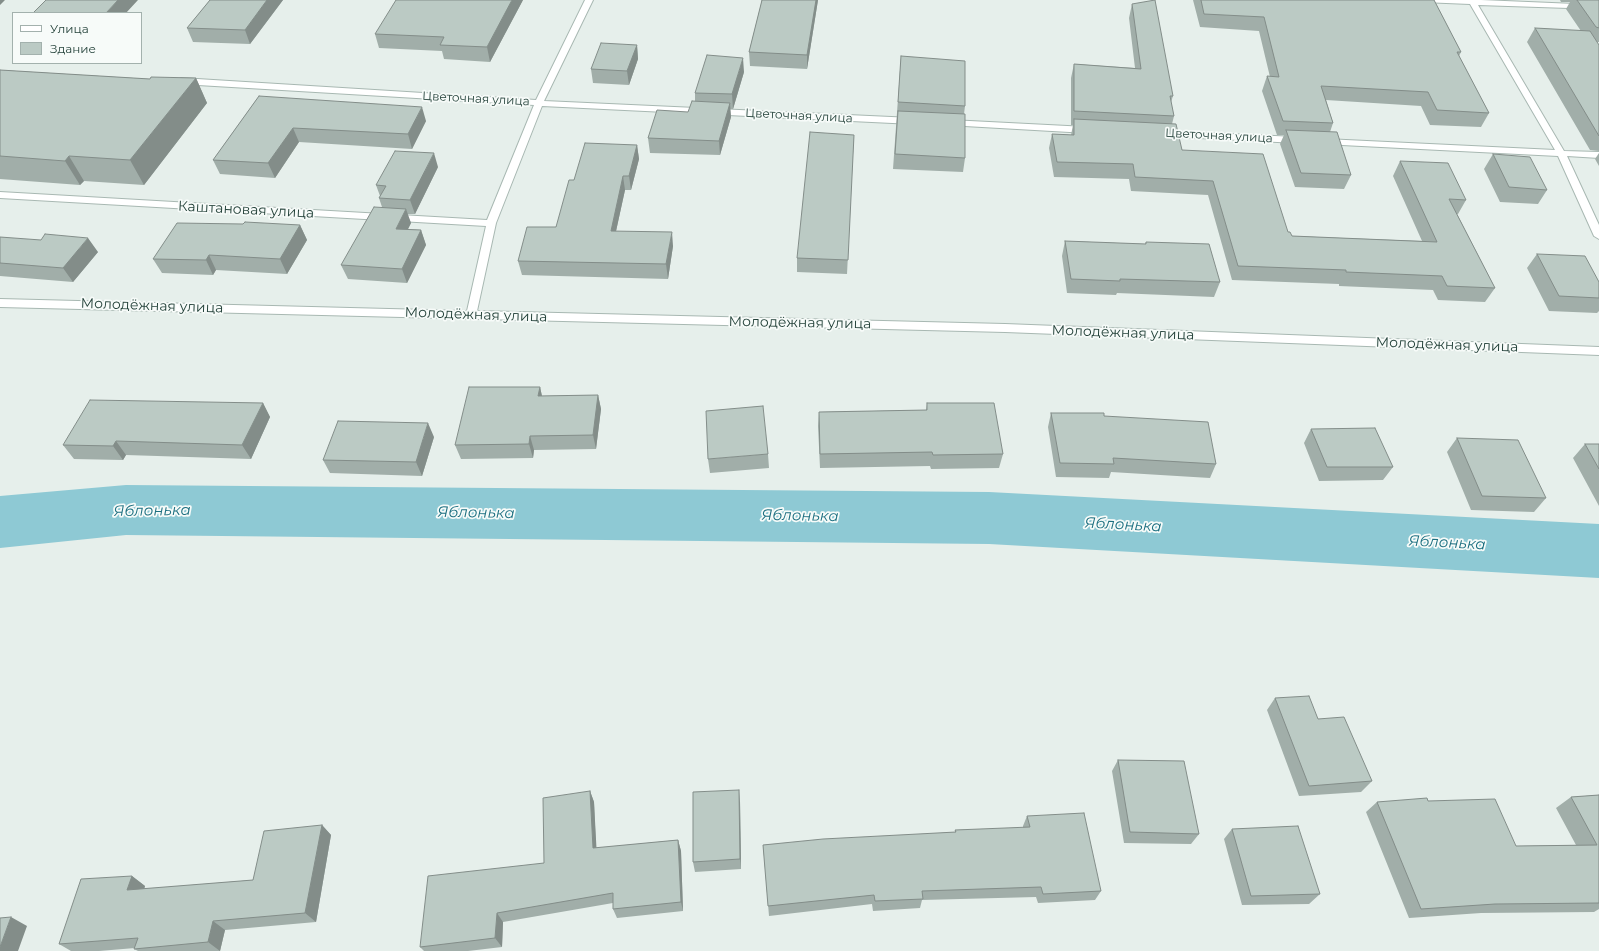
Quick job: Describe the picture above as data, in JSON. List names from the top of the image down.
{
  "streets": {
    "street": ["Цветочная улица", "Каштановая улица", "Молодёжная улица"]
  },
  "water": ["Яблонька"],
  "legend": ["Улица", "Здание"]
}
